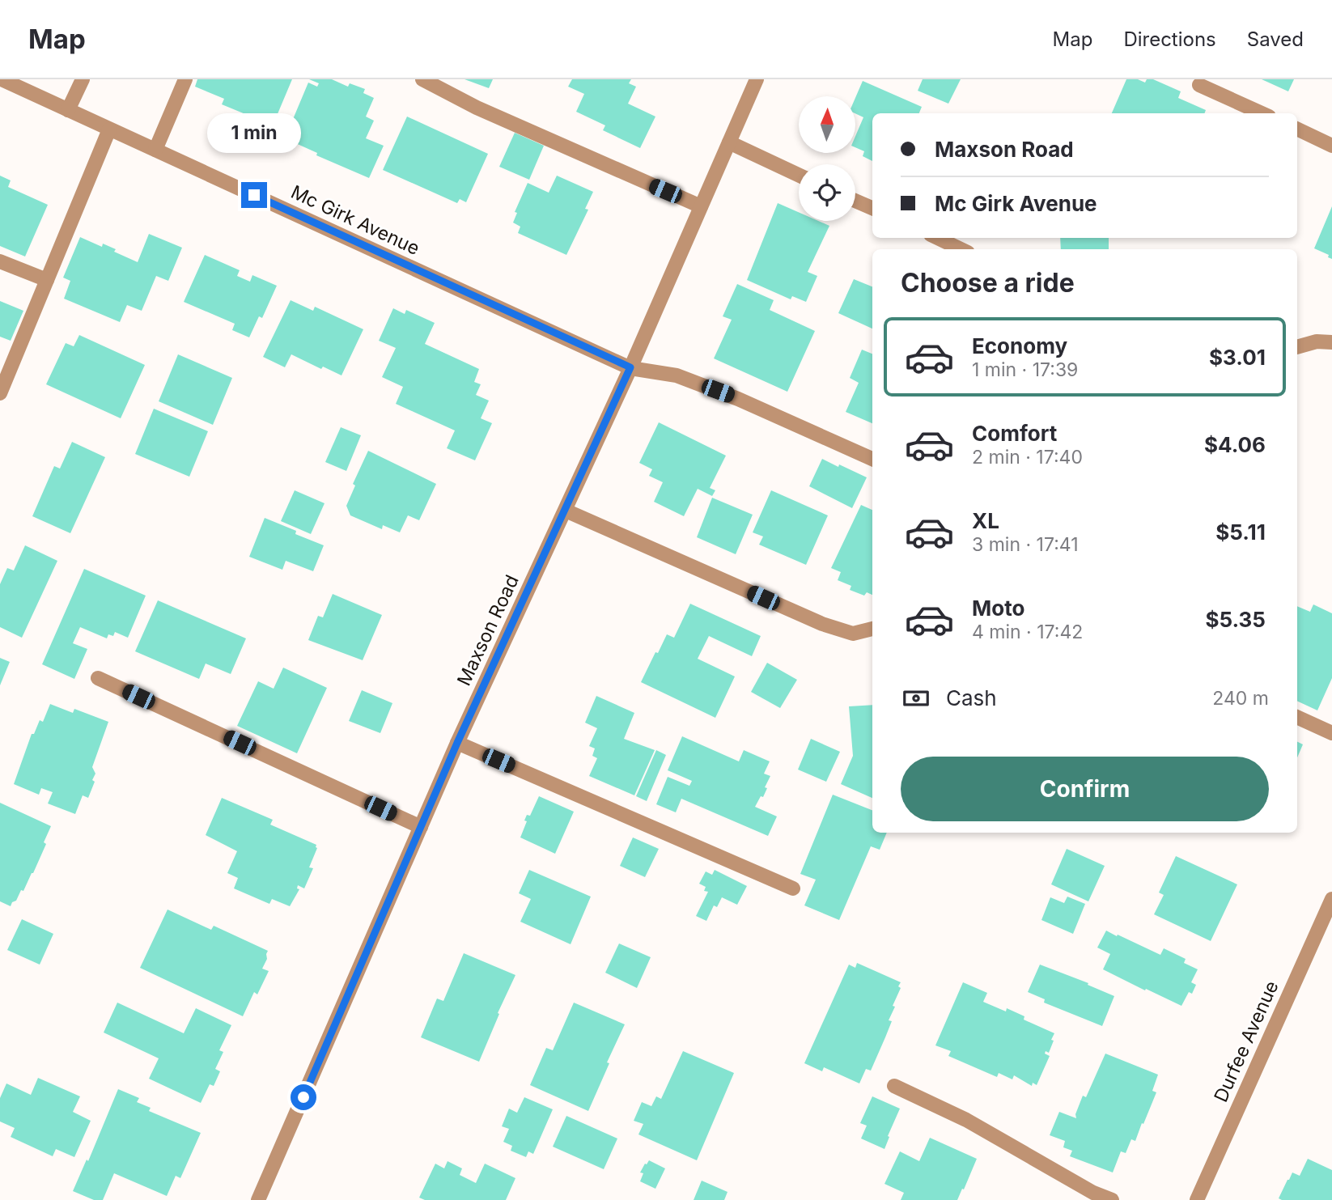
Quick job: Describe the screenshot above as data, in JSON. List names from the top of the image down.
{
  "streets": {
    "street": ["Mc Girk Avenue", "Maxson Road", "Durfee Avenue"]
  },
  "crossings": [
    ["Mc Girk Avenue", "Maxson Road"]
  ],
  "north": "top",
  "page": {
    "header": "Map",
    "nav": ["Map", "Directions", "Saved"],
    "bubble": "1 min",
    "banner": ["Maxson Road", "Mc Girk Avenue"],
    "heading": "Choose a ride",
    "list": [
      {
        "name": "Economy",
        "note": "1 min · 17:39",
        "value": "$3.01"
      },
      {
        "name": "Comfort",
        "note": "2 min · 17:40",
        "value": "$4.06"
      },
      {
        "name": "XL",
        "note": "3 min · 17:41",
        "value": "$5.11"
      },
      {
        "name": "Moto",
        "note": "4 min · 17:42",
        "value": "$5.35"
      }
    ],
    "pay": ["Cash", "240 m"],
    "buttons": "Confirm"
  }
}
